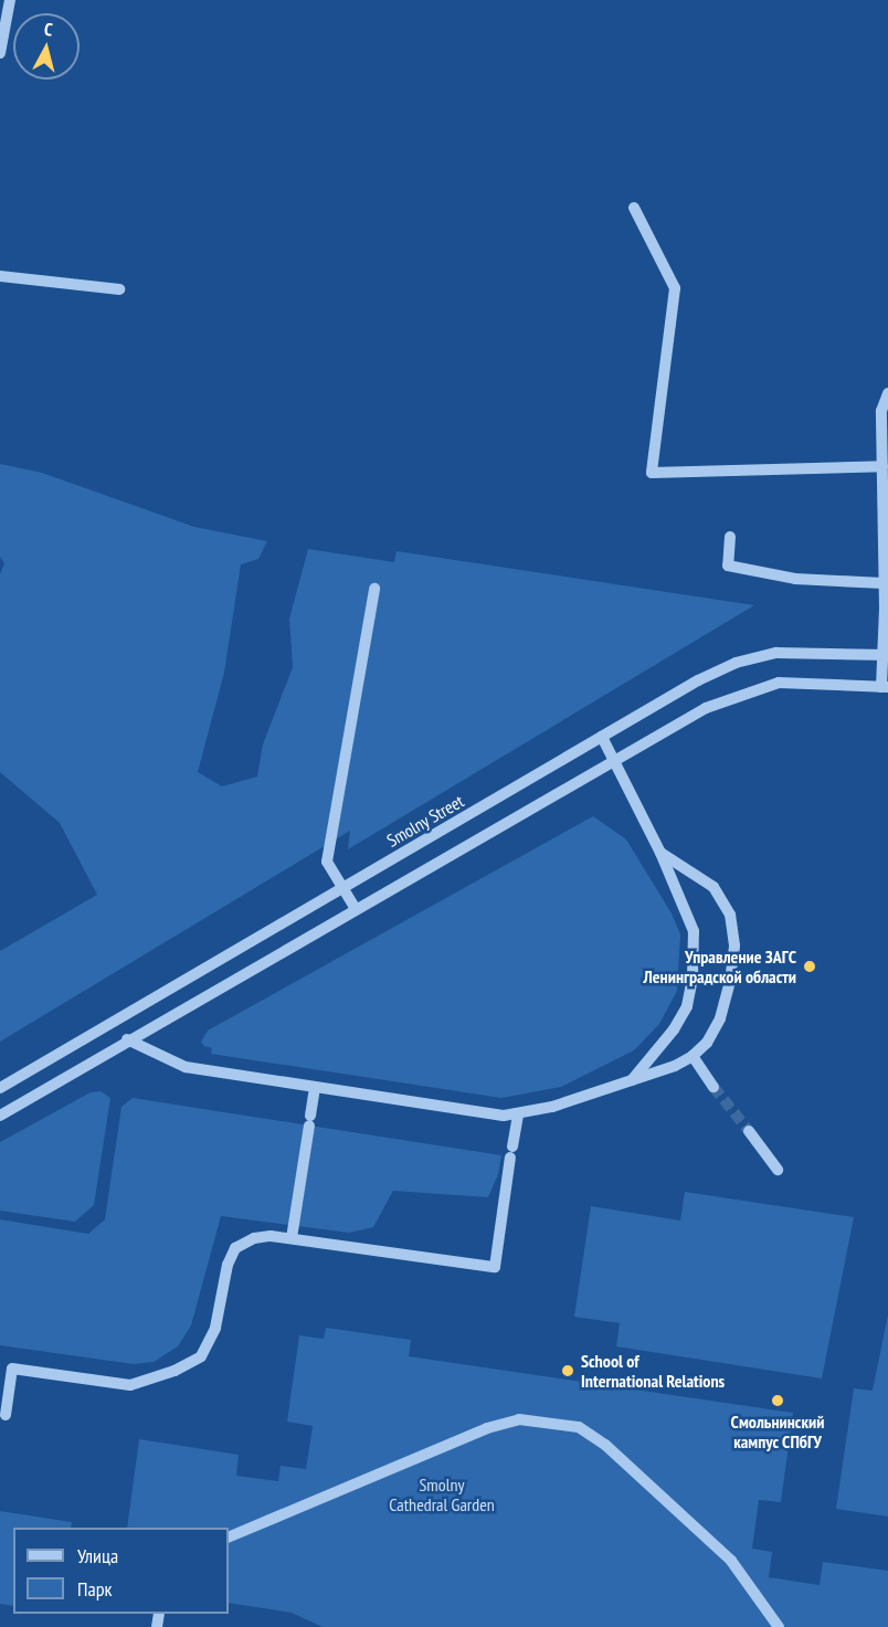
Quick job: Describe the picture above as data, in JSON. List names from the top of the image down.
{
  "streets": {
    "street": ["Smolny Street"]
  },
  "parks": ["Smolny Cathedral Garden"],
  "places": ["Управление ЗАГС Ленинградской области", "School of International Relations", "Смольнинский кампус СПбГУ"],
  "legend": ["Улица", "Парк"],
  "north": "top"
}
